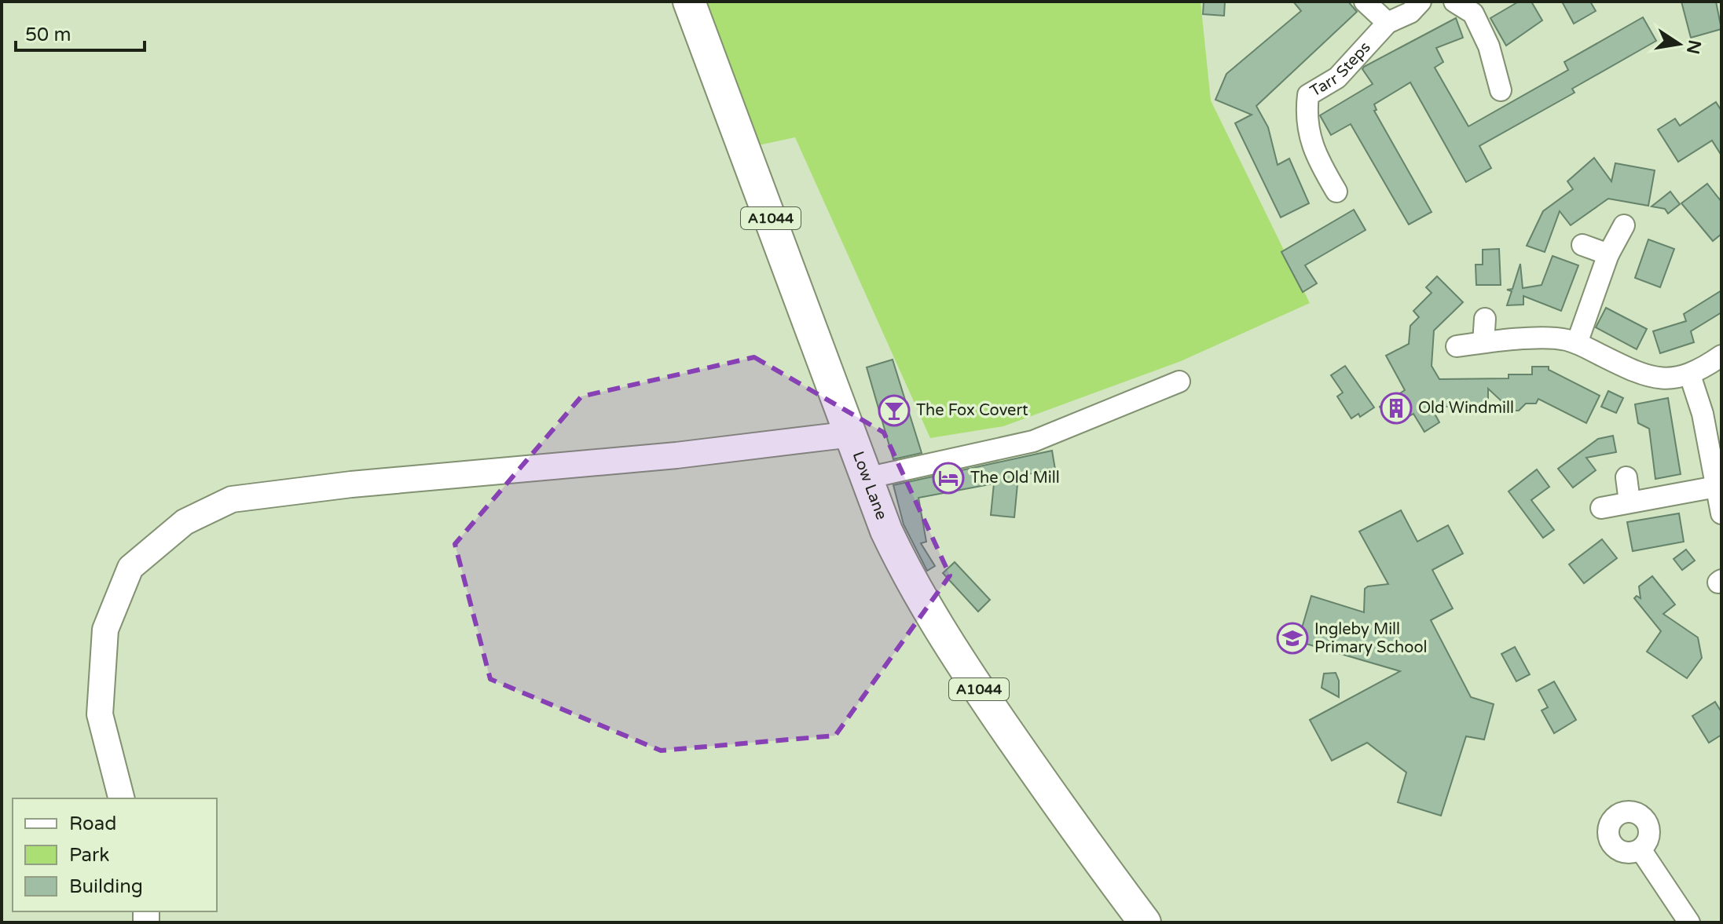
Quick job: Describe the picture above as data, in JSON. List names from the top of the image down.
{
  "streets": {
    "main road": ["A1044", "Low Lane"],
    "street": ["Tarr Steps"]
  },
  "places": {
    "building": ["Old Windmill"],
    "bar": ["The Fox Covert"],
    "hotel": ["The Old Mill"],
    "school or university": ["Ingleby Mill Primary School"]
  },
  "legend": ["Road", "Park", "Building"],
  "scale_bar": "50 m",
  "north": "right"
}
